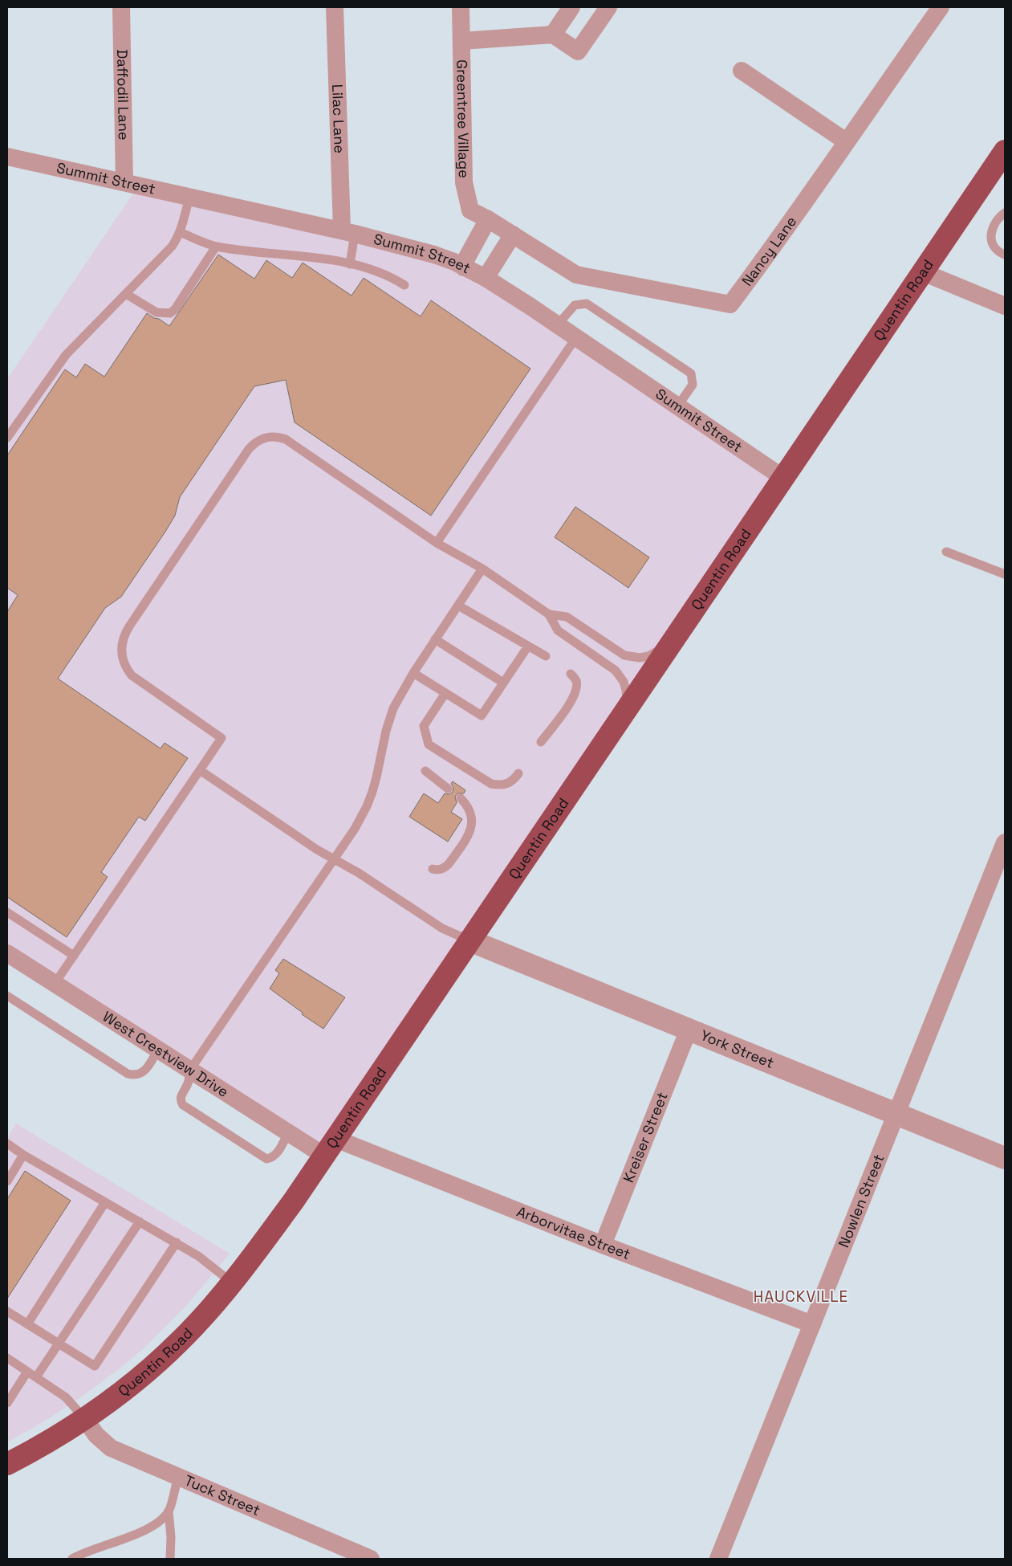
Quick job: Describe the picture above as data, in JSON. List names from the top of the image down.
{
  "streets": {
    "highway": ["Quentin Road"],
    "street": [
      "Daffodil Lane",
      "Lilac Lane",
      "Greentree Village",
      "Summit Street",
      "Nancy Lane",
      "York Street",
      "West Crestview Drive",
      "Kreiser Street",
      "Nowlen Street",
      "Arborvitae Street",
      "Tuck Street"
    ]
  },
  "crossings": [
    ["Daffodil Lane", "Summit Street"],
    ["Lilac Lane", "Summit Street"],
    ["Greentree Village", "Nancy Lane"],
    ["Summit Street", "Quentin Road"],
    ["Quentin Road", "York Street"],
    ["Quentin Road", "West Crestview Drive"],
    ["Quentin Road", "Arborvitae Street"],
    ["Quentin Road", "Tuck Street"],
    ["York Street", "Kreiser Street"],
    ["York Street", "Nowlen Street"],
    ["West Crestview Drive", "Arborvitae Street"],
    ["Kreiser Street", "Arborvitae Street"],
    ["Nowlen Street", "Arborvitae Street"]
  ],
  "districts": ["HAUCKVILLE"]
}
